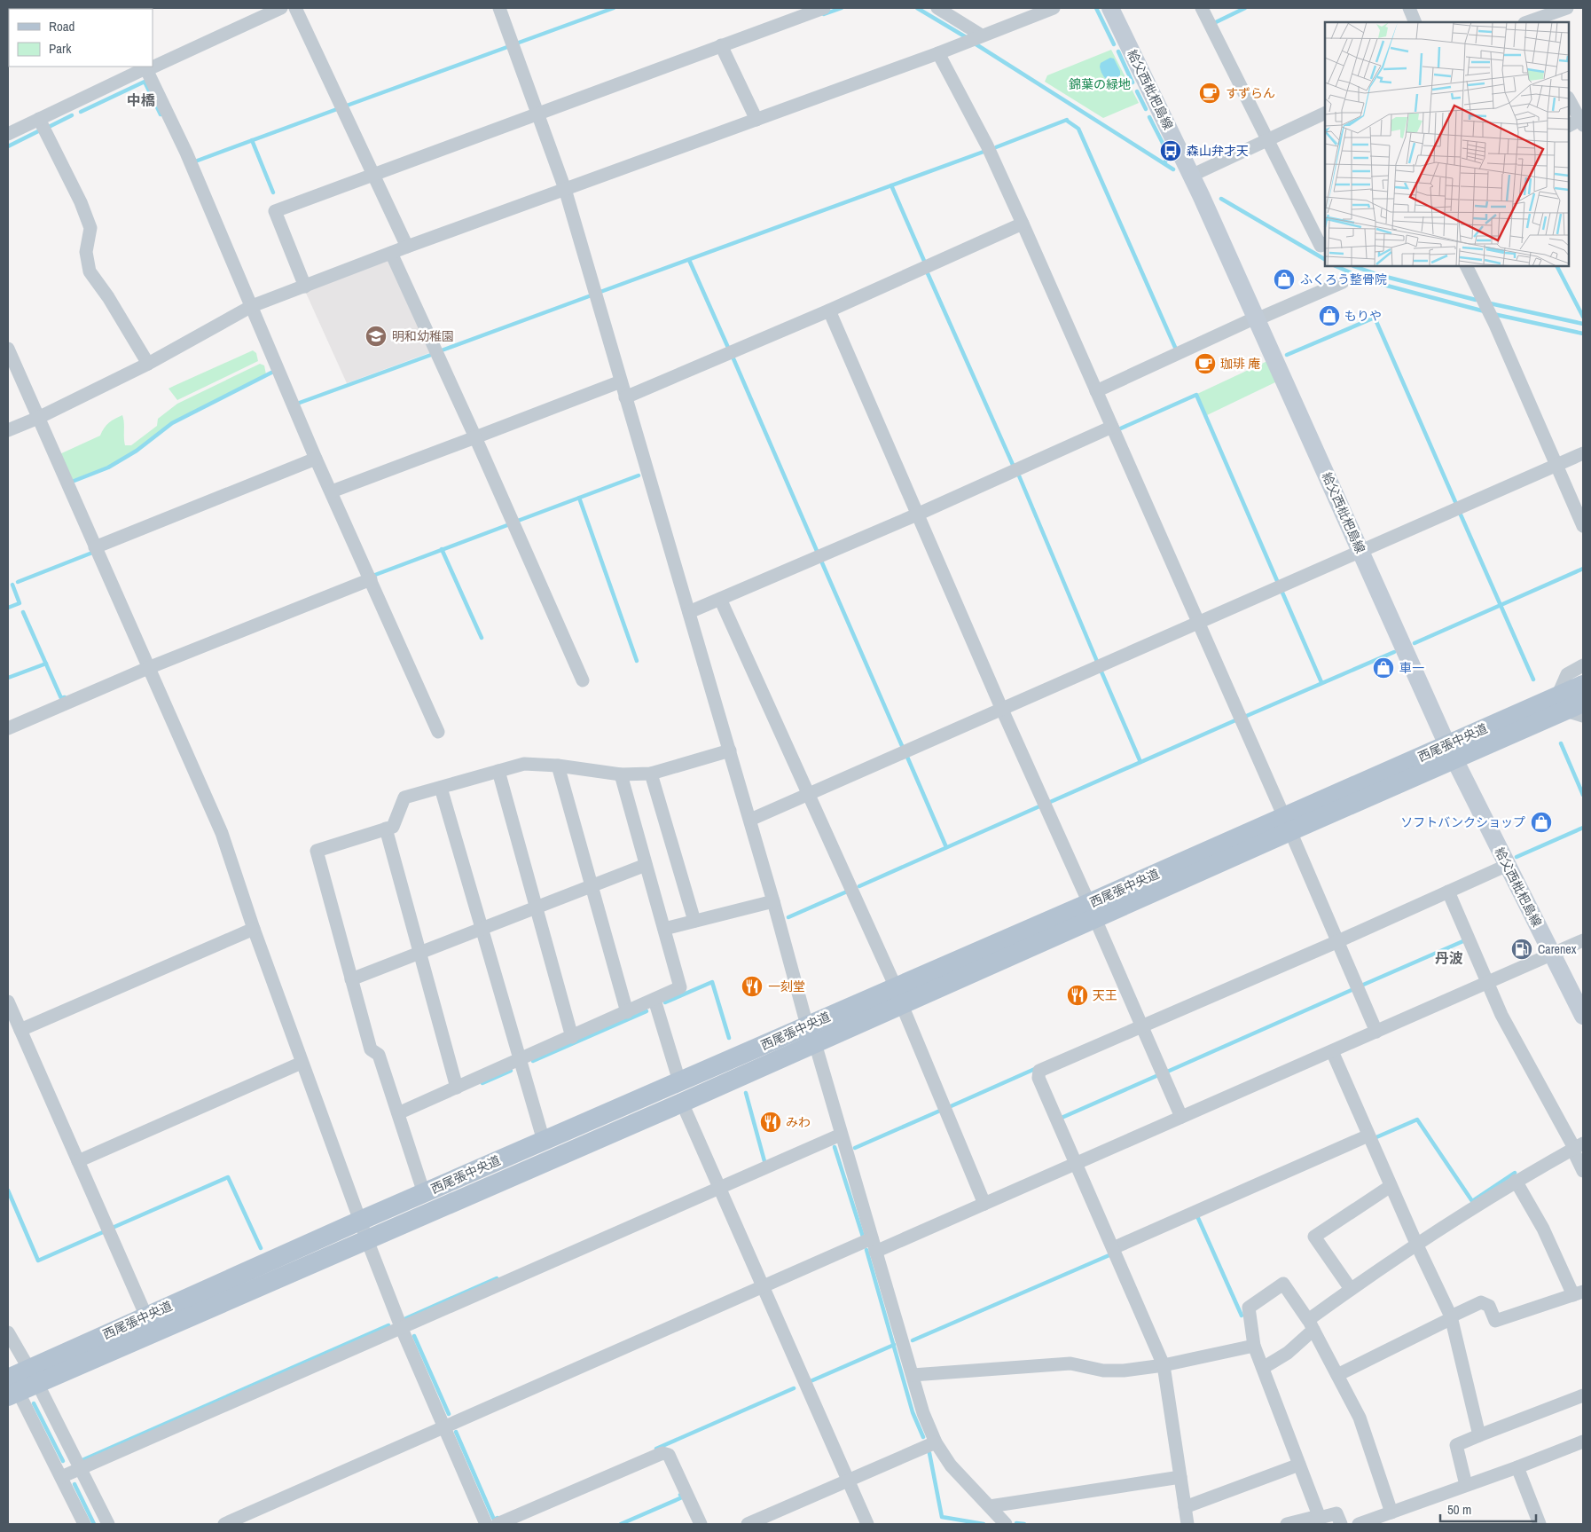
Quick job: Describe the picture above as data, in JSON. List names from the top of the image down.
{
  "streets": {
    "main road": ["給父西枇杷島線", "西尾張中央道"]
  },
  "crossings": [
    ["給父西枇杷島線", "西尾張中央道"]
  ],
  "districts": ["中橋", "丹波"],
  "parks": ["錦葉の緑地"],
  "places": {
    "cafe": ["すずらん", "珈琲 庵"],
    "bus stop": ["森山弁才天"],
    "shop": [
      "ふくろう整骨院",
      "もりや",
      "車一",
      "ソフトバンクショップ"
    ],
    "school or university": ["明和幼稚園"],
    "fuel station": ["Carenex"],
    "restaurant": ["一刻堂", "天王", "みわ"]
  },
  "legend": ["Road", "Park"],
  "scale_bar": "50 m"
}
